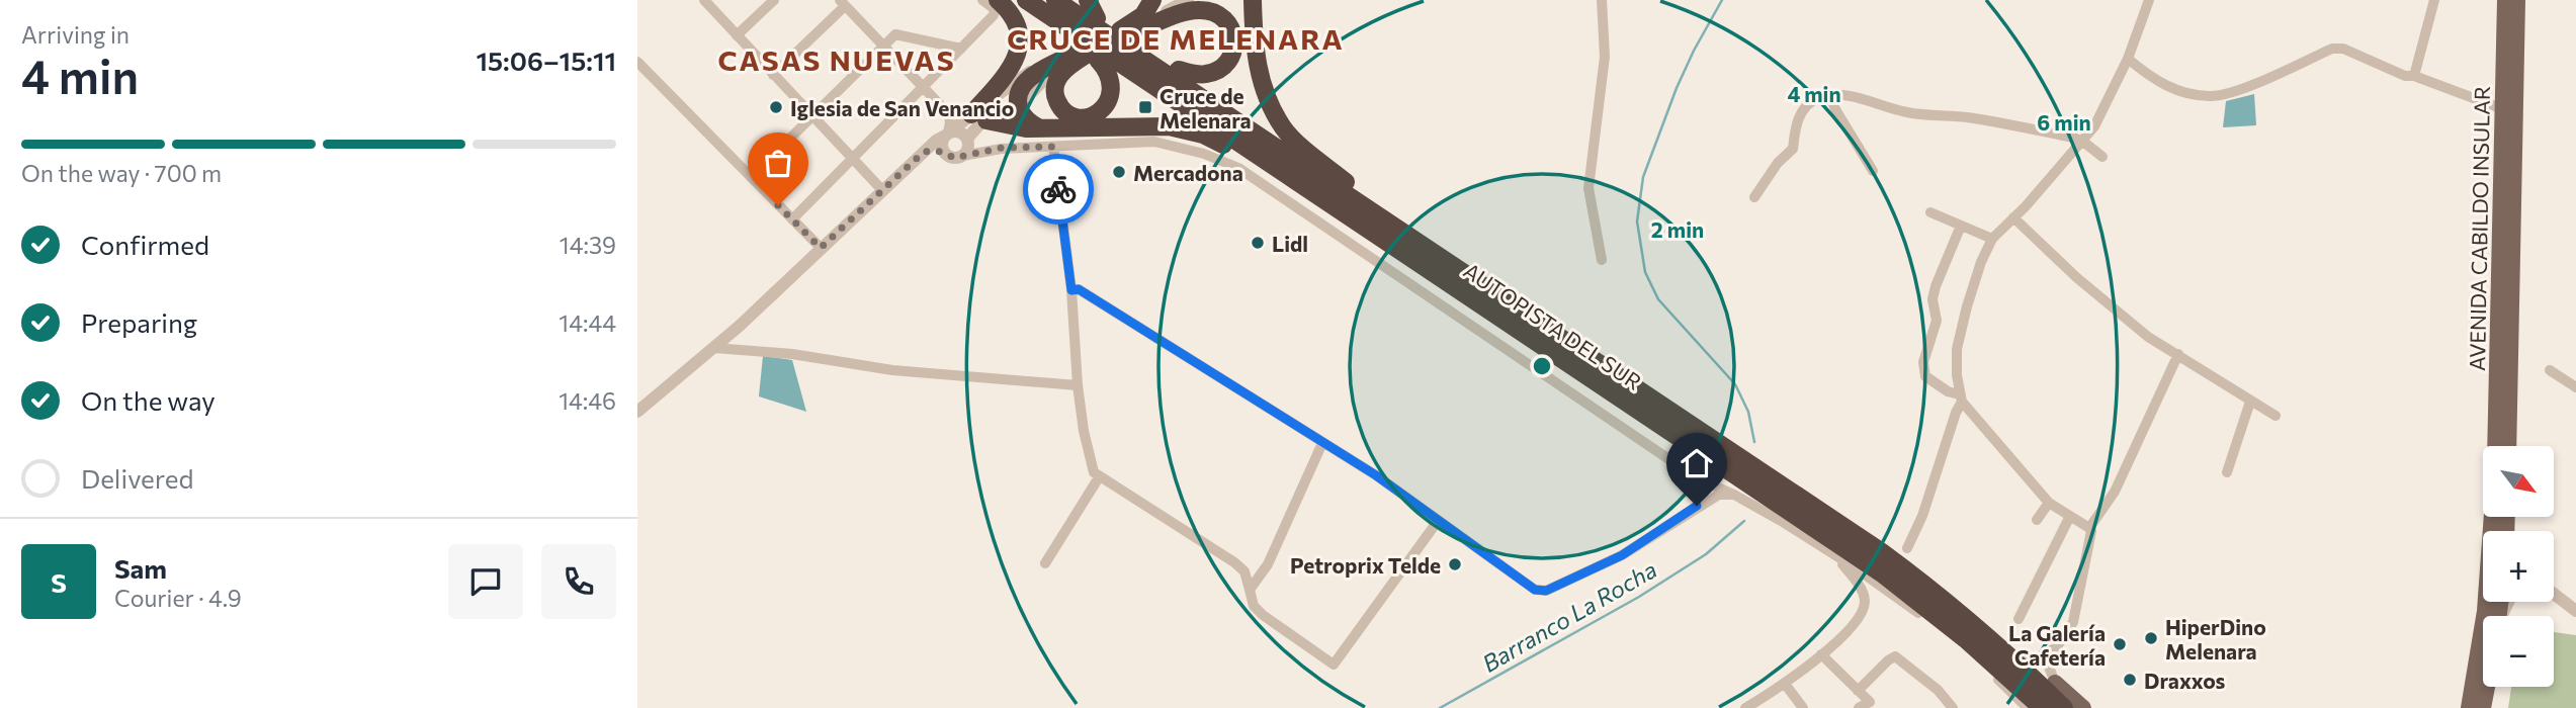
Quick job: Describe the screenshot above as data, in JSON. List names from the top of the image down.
{
  "streets": {
    "highway": ["AUTOPISTA DEL SUR"],
    "main road": ["AVENIDA CABILDO INSULAR"]
  },
  "districts": ["CRUCE DE MELENARA", "CASAS NUEVAS"],
  "water": ["Barranco La Rocha"],
  "places": {
    "other": [
      "Iglesia de San Venancio",
      "Mercadona",
      "Lidl",
      "Petroprix Telde",
      "HiperDino Melenara",
      "La Galería Cafetería",
      "Draxxos"
    ],
    "transit": ["Cruce de Melenara"]
  },
  "north": "bottom right",
  "page": {
    "heading": ["4 min", "Arriving in", "15:06–15:11"],
    "panel": ["Sam", "Courier · 4.9"],
    "bar": "On the way · 700 m",
    "list": [
      ["Confirmed", "14:39"],
      ["Preparing", "14:44"],
      ["On the way", "14:46"],
      "Delivered"
    ],
    "map_buttons": ["+", "−"],
    "round": "S"
  },
  "rings": ["4 min", "6 min", "2 min"]
}
